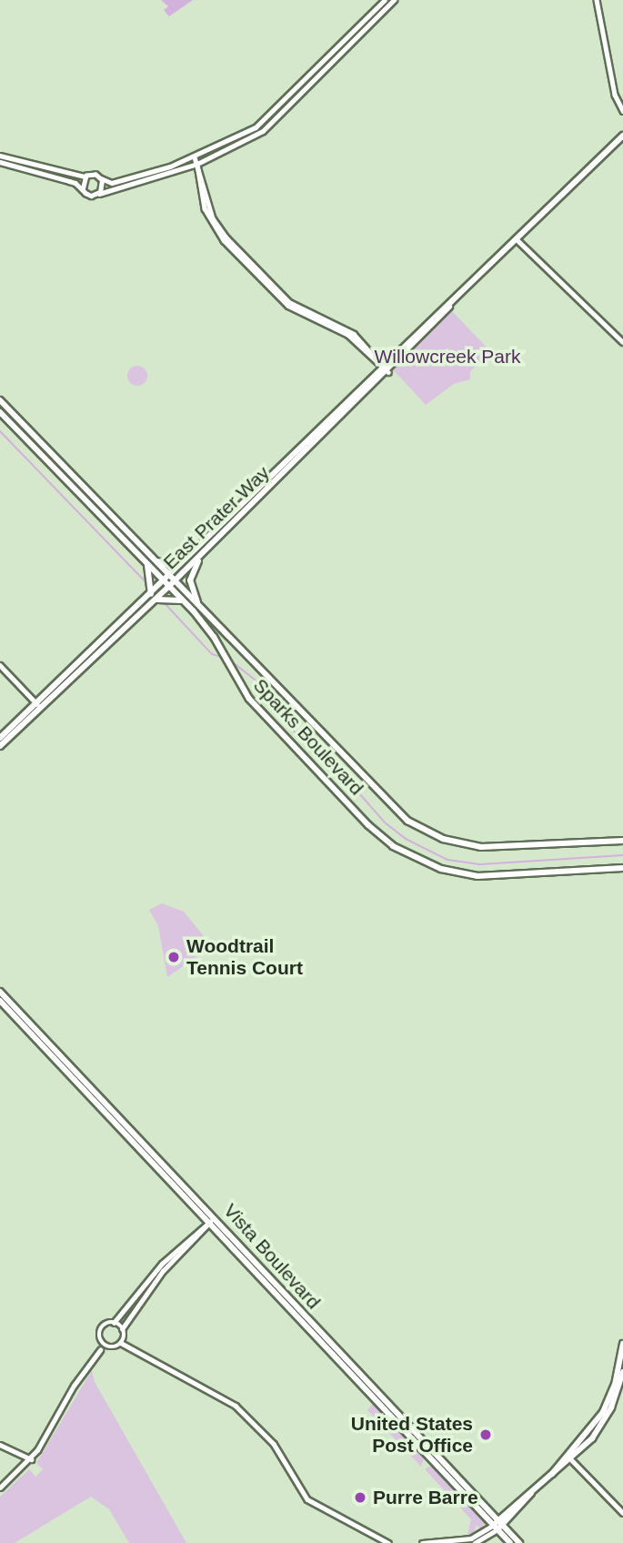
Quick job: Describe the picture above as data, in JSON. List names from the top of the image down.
{
  "streets": {
    "main road": ["East Prater Way", "Sparks Boulevard", "Vista Boulevard"]
  },
  "crossings": [
    ["East Prater Way", "Sparks Boulevard"]
  ],
  "parks": ["Willowcreek Park"],
  "places": ["Woodtrail Tennis Court", "United States Post Office", "Purre Barre"]
}
